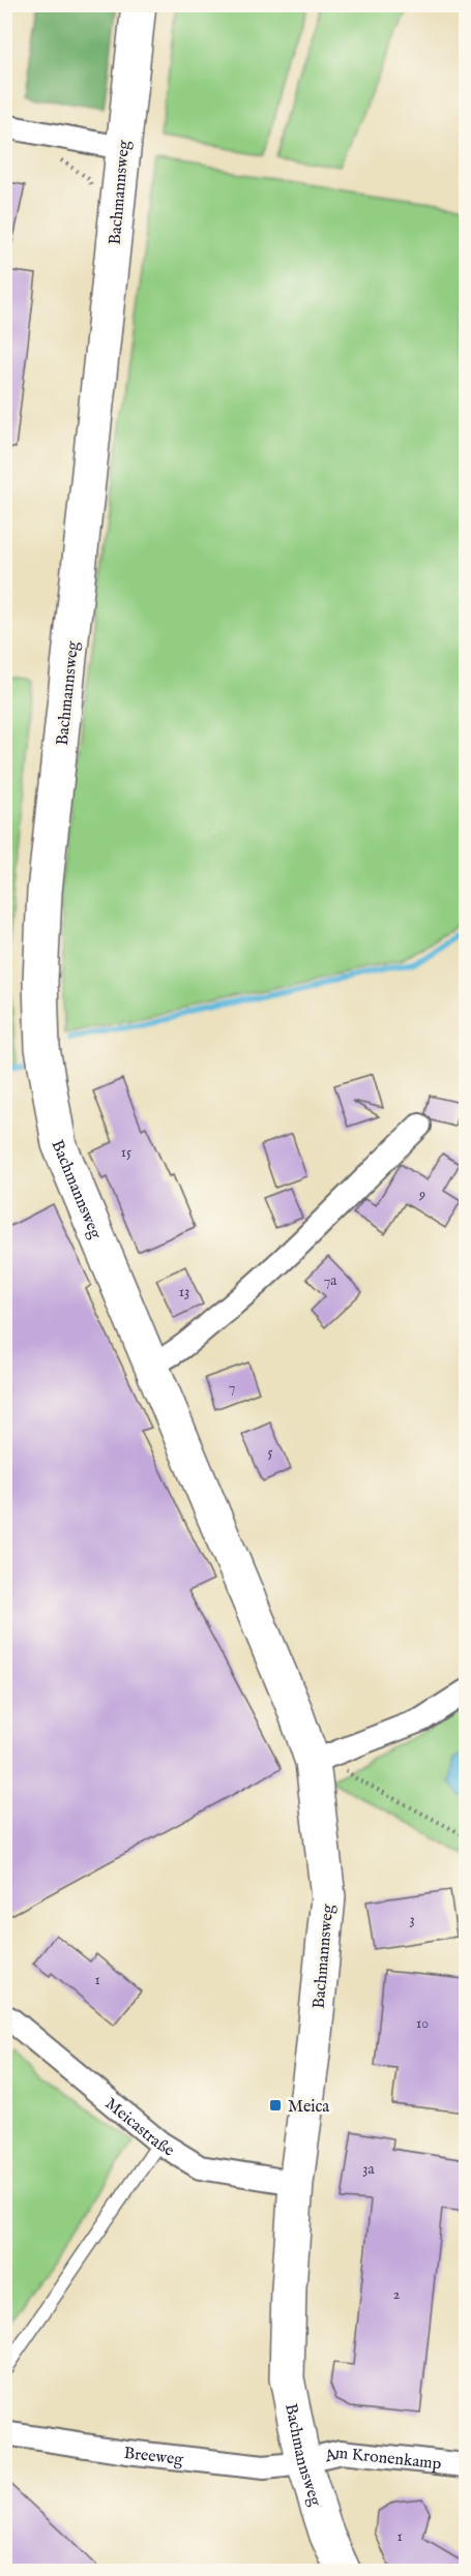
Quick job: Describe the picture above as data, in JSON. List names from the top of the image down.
{
  "streets": {
    "street": [
      "Bachmannsweg",
      "Meicastraße",
      "Breeweg",
      "Am Kronenkamp"
    ]
  },
  "crossings": [
    ["Bachmannsweg", "Meicastraße"],
    ["Bachmannsweg", "Breeweg"],
    ["Bachmannsweg", "Am Kronenkamp"],
    ["Breeweg", "Am Kronenkamp"]
  ],
  "places": {
    "transit": ["Meica"]
  },
  "house_numbers": [
    "15",
    "9",
    "7a",
    "13",
    "7",
    "5",
    "3",
    "1",
    "10",
    "3a",
    "2",
    "1"
  ]
}
